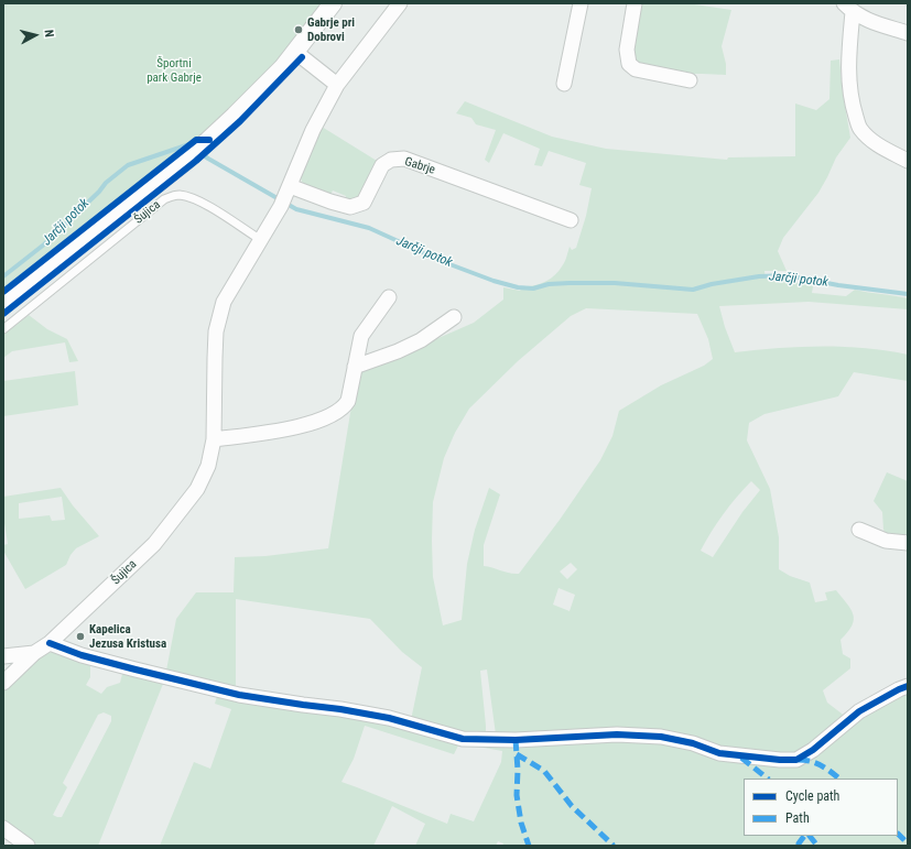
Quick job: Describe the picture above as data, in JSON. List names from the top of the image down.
{
  "streets": {
    "street": ["Gabrje", "Šujica"]
  },
  "crossings": [
    ["Gabrje", "Šujica"]
  ],
  "water": ["Jarčji potok"],
  "parks": ["Športni park Gabrje"],
  "places": ["Gabrje pri Dobrovi", "Kapelica Jezusa Kristusa"],
  "legend": ["Cycle path", "Path"],
  "north": "right"
}
